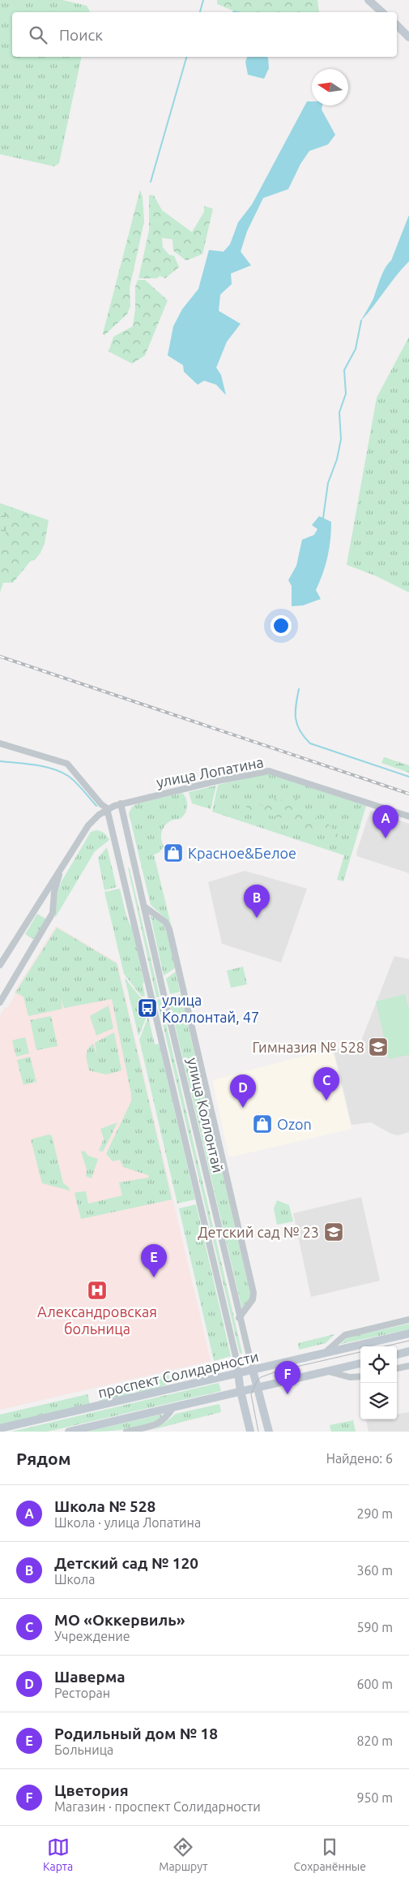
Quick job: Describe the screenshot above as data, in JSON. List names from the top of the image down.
{
  "streets": {
    "main road": ["улица Коллонтай", "проспект Солидарности"],
    "street": ["улица Лопатина"]
  },
  "crossings": [
    ["улица Лопатина", "улица Коллонтай"],
    ["улица Коллонтай", "проспект Солидарности"]
  ],
  "places": {
    "shop": ["Красное&Белое", "Ozon"],
    "bus stop": ["улица Коллонтай, 47"],
    "school or university": ["Гимназия № 528", "Детский сад № 23"],
    "hospital": ["Александровская больница"]
  },
  "north": "left",
  "page": {
    "search": "Поиск",
    "pins": [
      "A",
      "B",
      "C",
      "D",
      "E",
      "F"
    ],
    "heading": ["Рядом", "Найдено: 6"],
    "list": [
      {
        "mark": "A",
        "name": "Школа № 528",
        "note": "Школа · улица Лопатина",
        "value": "290 m"
      },
      {
        "mark": "B",
        "name": "Детский сад № 120",
        "note": "Школа",
        "value": "360 m"
      },
      {
        "mark": "C",
        "name": "МО «Оккервиль»",
        "note": "Учреждение",
        "value": "590 m"
      },
      {
        "mark": "D",
        "name": "Шаверма",
        "note": "Ресторан",
        "value": "600 m"
      },
      {
        "mark": "E",
        "name": "Родильный дом № 18",
        "note": "Больница",
        "value": "820 m"
      },
      {
        "mark": "F",
        "name": "Цветория",
        "note": "Магазин · проспект Солидарности",
        "value": "950 m"
      }
    ],
    "nav": ["Карта", "Маршрут", "Сохранённые"]
  }
}
